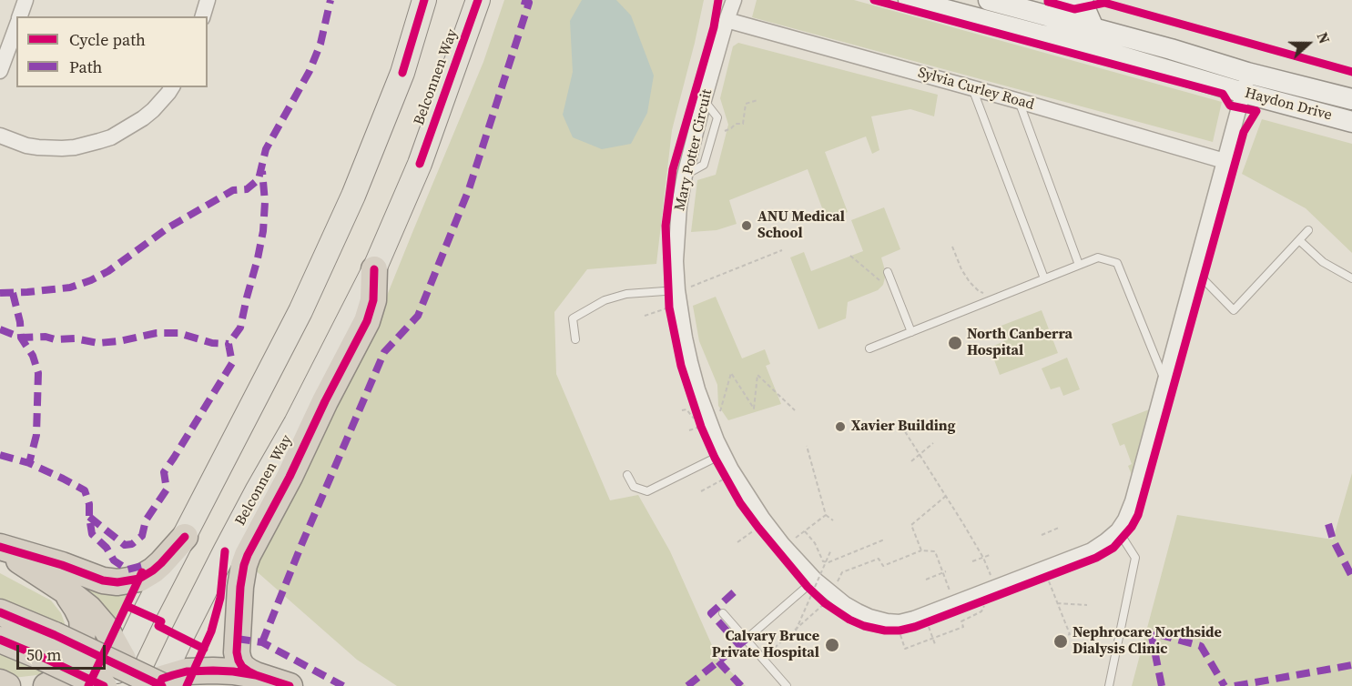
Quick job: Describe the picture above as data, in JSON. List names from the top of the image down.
{
  "streets": {
    "main road": ["Belconnen Way", "Haydon Drive"],
    "street": ["Sylvia Curley Road", "Mary Potter Circuit"]
  },
  "crossings": [
    ["Sylvia Curley Road", "Mary Potter Circuit"],
    ["Haydon Drive", "Mary Potter Circuit"]
  ],
  "places": [
    "ANU Medical School",
    "North Canberra Hospital",
    "Xavier Building",
    "Nephrocare Northside Dialysis Clinic",
    "Calvary Bruce Private Hospital"
  ],
  "legend": ["Cycle path", "Path"],
  "scale_bar": "50 m",
  "north": "right"
}
